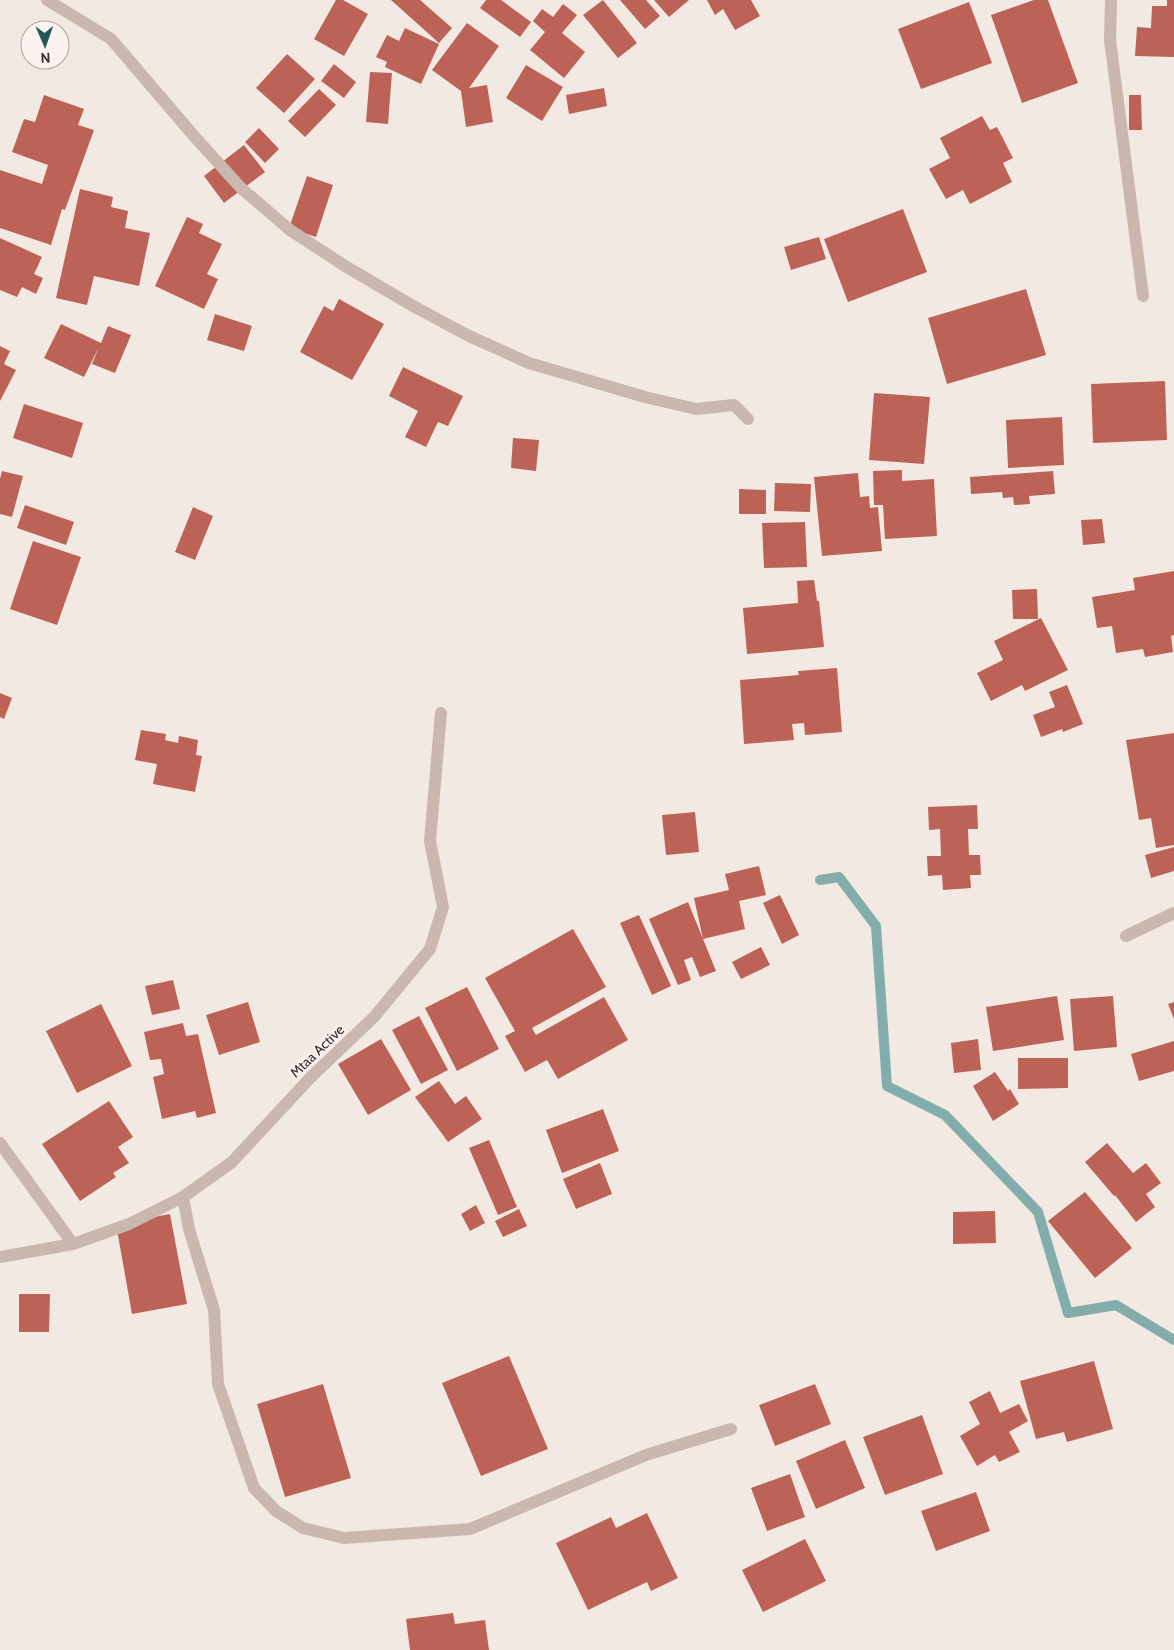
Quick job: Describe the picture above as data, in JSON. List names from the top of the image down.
{
  "streets": {
    "street": ["Mtaa Active"]
  },
  "north": "bottom"
}
